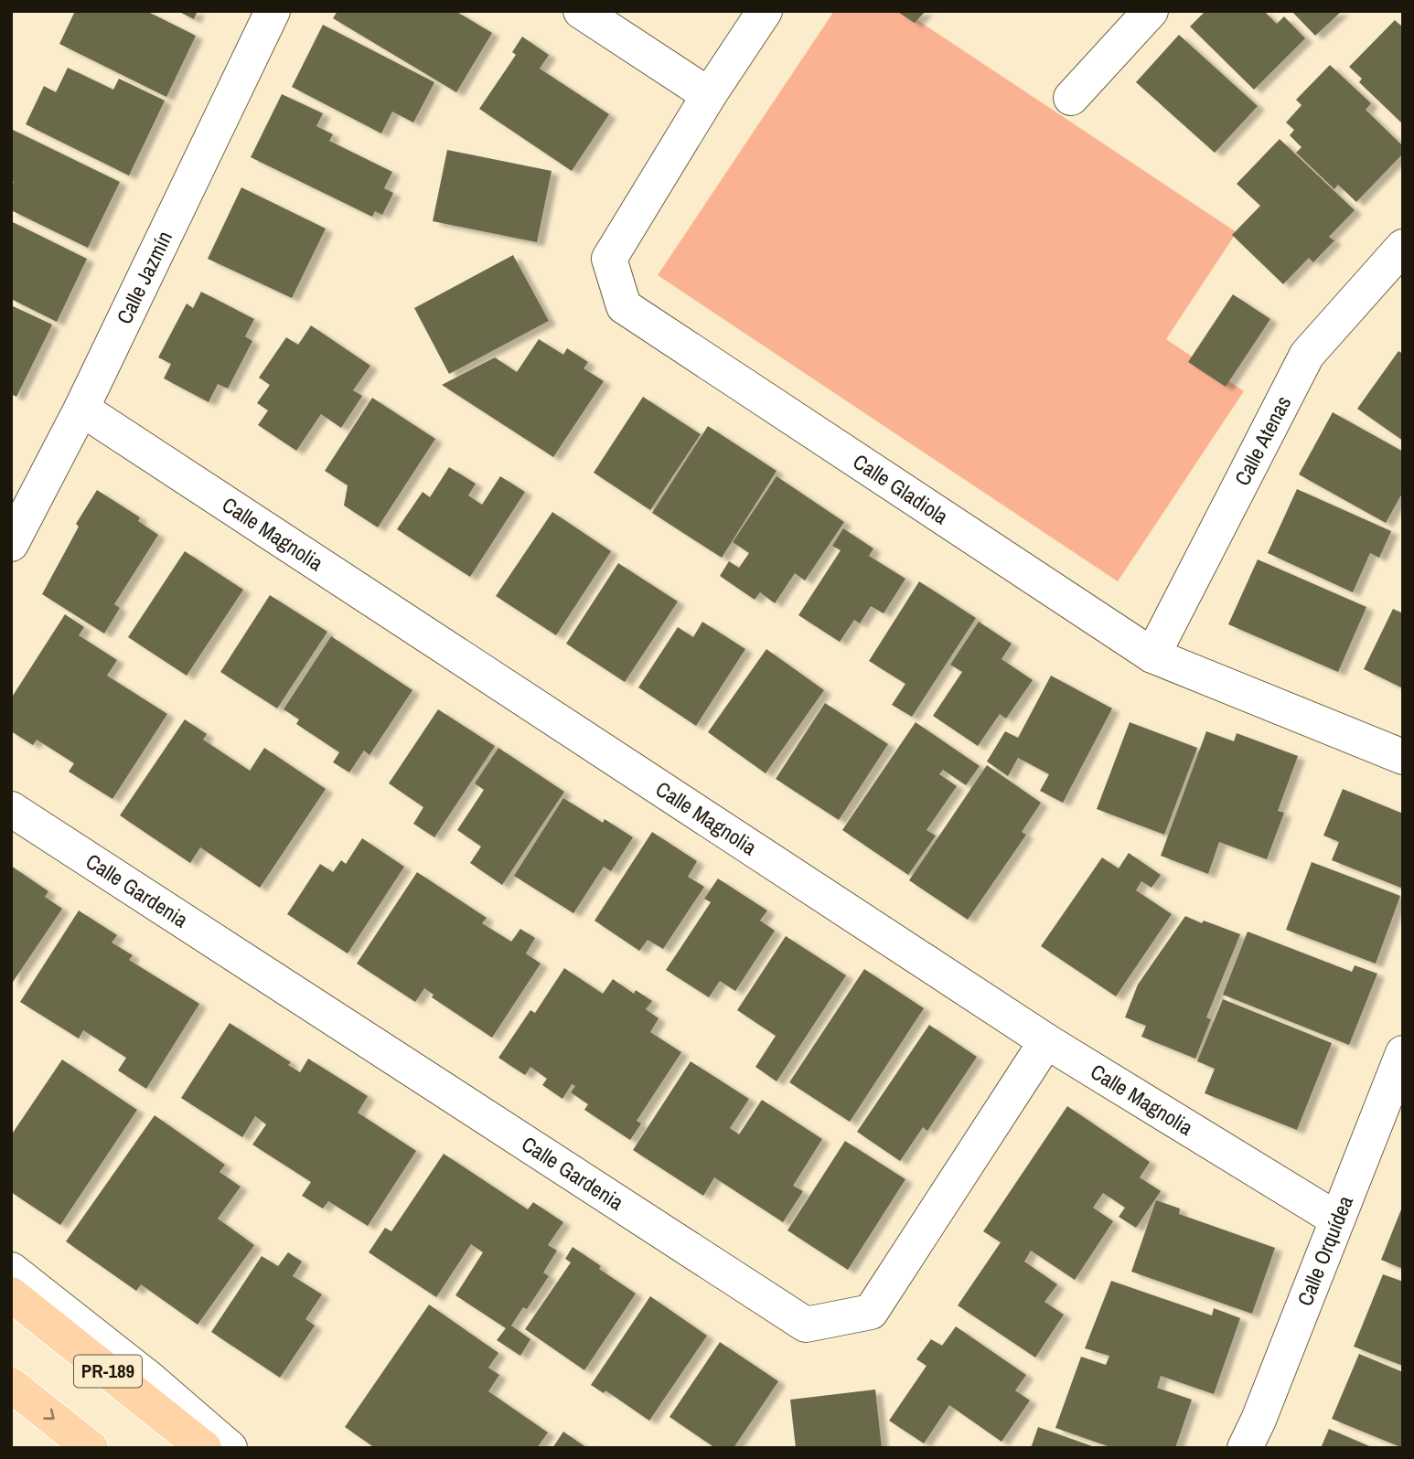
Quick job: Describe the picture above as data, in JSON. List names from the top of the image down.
{
  "streets": {
    "main road": ["PR-189"],
    "street": [
      "Calle Jazmín",
      "Calle Atenas",
      "Calle Gladiola",
      "Calle Magnolia",
      "Calle Gardenia",
      "Calle Orquídea"
    ]
  },
  "crossings": [
    ["Calle Jazmín", "Calle Magnolia"],
    ["Calle Atenas", "Calle Gladiola"],
    ["Calle Magnolia", "Calle Gardenia"],
    ["Calle Magnolia", "Calle Orquídea"]
  ]
}
